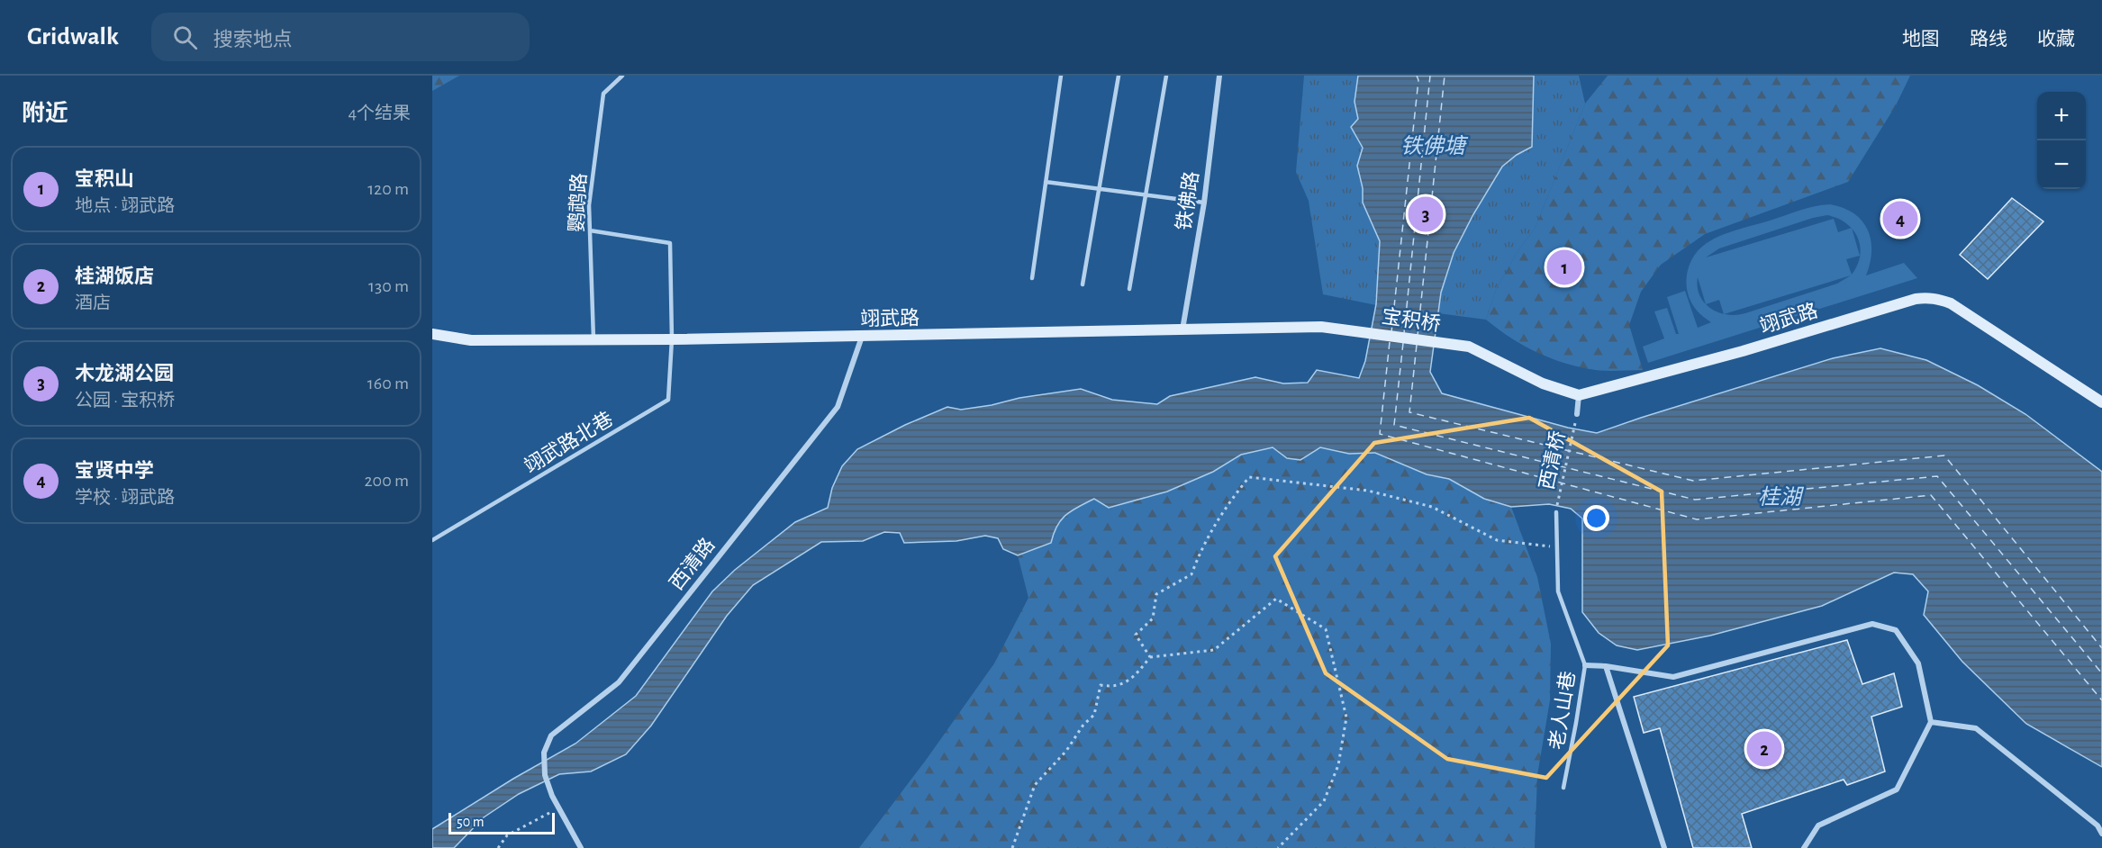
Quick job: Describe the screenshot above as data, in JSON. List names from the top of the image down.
{
  "streets": {
    "main road": ["翊武路", "宝积桥"],
    "street": ["铁佛路", "西清路"],
    "lane": ["鹦鹉路", "翊武路北巷", "老人山巷"],
    "path": ["西清桥"]
  },
  "crossings": [
    ["铁佛路", "翊武路"],
    ["鹦鹉路", "翊武路"],
    ["翊武路", "宝积桥"],
    ["翊武路", "翊武路北巷"],
    ["翊武路", "西清路"],
    ["西清桥", "老人山巷"]
  ],
  "water": ["铁佛塘", "桂湖"],
  "scale_bar": "50 m",
  "page": {
    "header": "Gridwalk",
    "search": "搜索地点",
    "nav": ["地图", "路线", "收藏"],
    "heading": ["附近", "4个结果"],
    "map_buttons": ["+", "−"],
    "list": [
      {
        "mark": "1",
        "name": "宝积山",
        "note": "地点 · 翊武路",
        "value": "120 m"
      },
      {
        "mark": "2",
        "name": "桂湖饭店",
        "note": "酒店",
        "value": "130 m"
      },
      {
        "mark": "3",
        "name": "木龙湖公园",
        "note": "公园 · 宝积桥",
        "value": "160 m"
      },
      {
        "mark": "4",
        "name": "宝贤中学",
        "note": "学校 · 翊武路",
        "value": "200 m"
      }
    ],
    "pins": [
      "3",
      "4",
      "1",
      "2"
    ],
    "scale": "50 m"
  }
}
